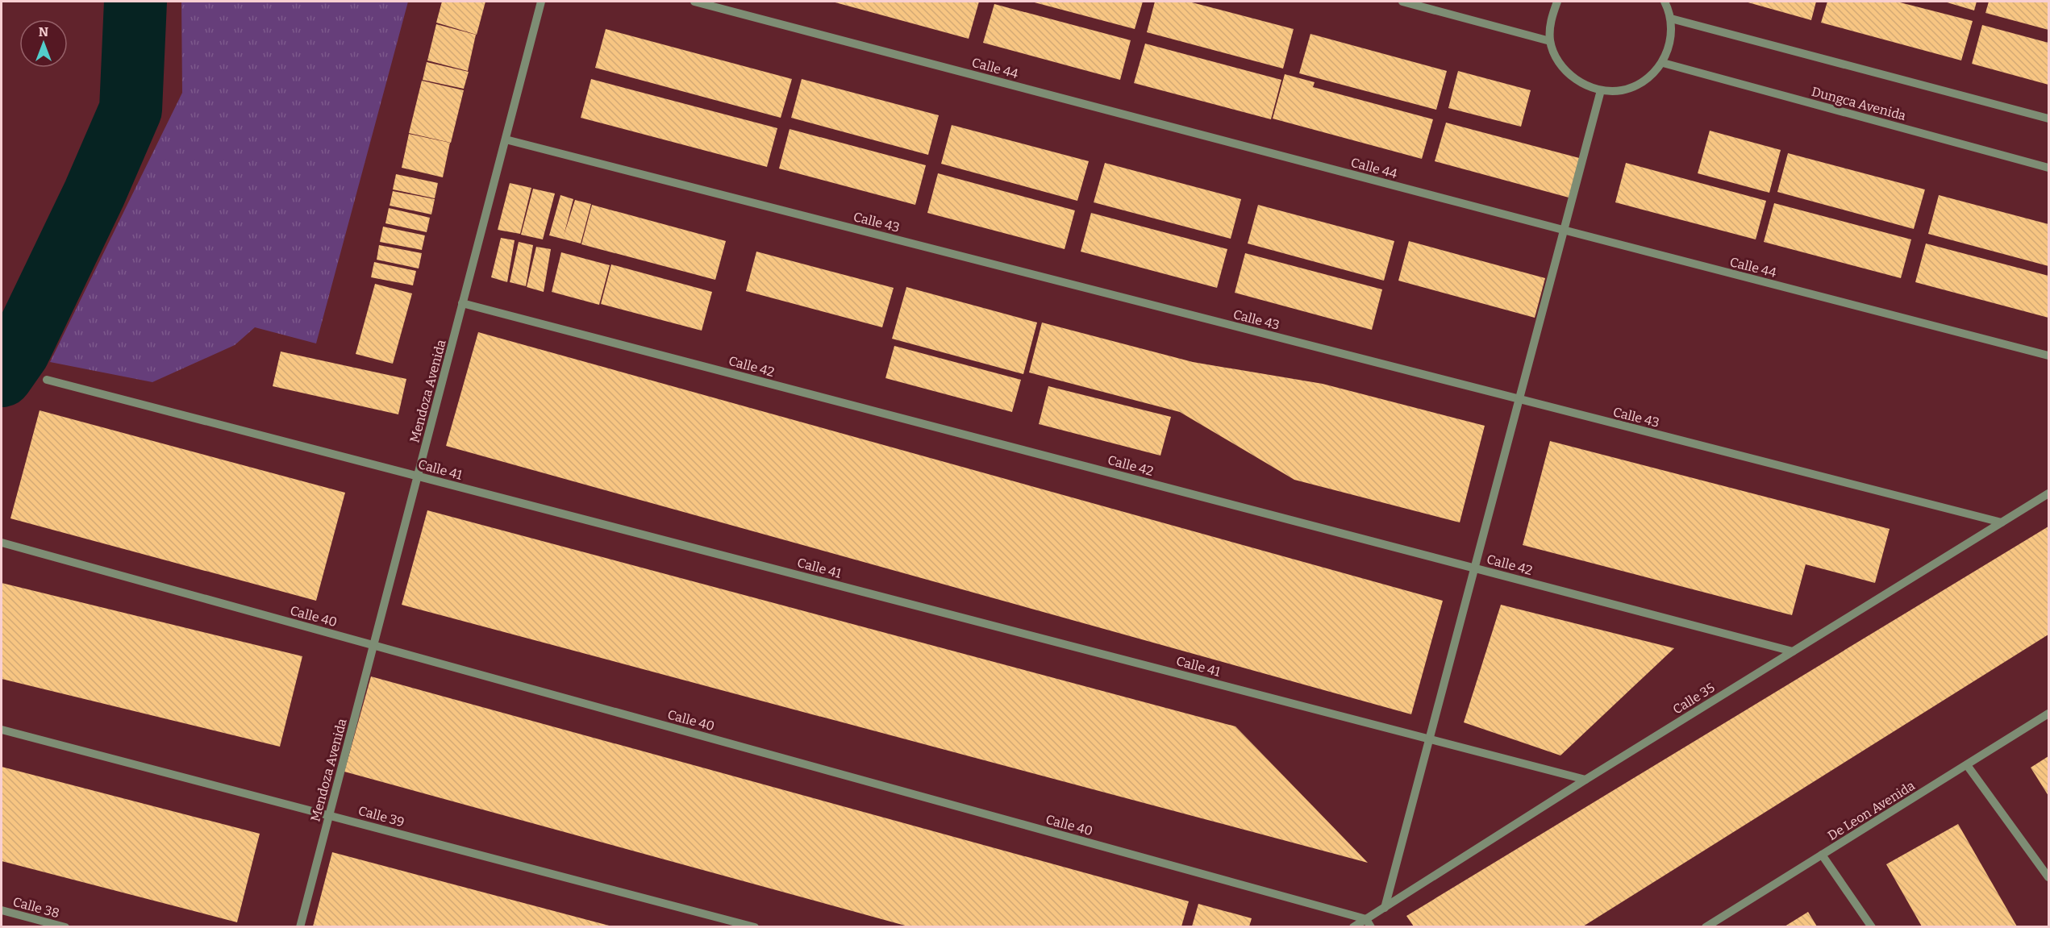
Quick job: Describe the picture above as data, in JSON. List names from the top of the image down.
{
  "streets": {
    "street": [
      "Calle 44",
      "Dungca Avenida",
      "Calle 43",
      "Calle 42",
      "Mendoza Avenida",
      "Calle 41",
      "Calle 40",
      "Calle 35",
      "De Leon Avenida",
      "Calle 39",
      "Calle 38"
    ]
  },
  "crossings": [
    ["Calle 43", "Mendoza Avenida"],
    ["Calle 43", "Calle 35"],
    ["Calle 42", "Mendoza Avenida"],
    ["Calle 42", "Calle 35"],
    ["Mendoza Avenida", "Calle 41"],
    ["Mendoza Avenida", "Calle 40"],
    ["Mendoza Avenida", "Calle 39"],
    ["Calle 41", "Calle 35"],
    ["Calle 40", "Calle 35"]
  ],
  "north": "top"
}
